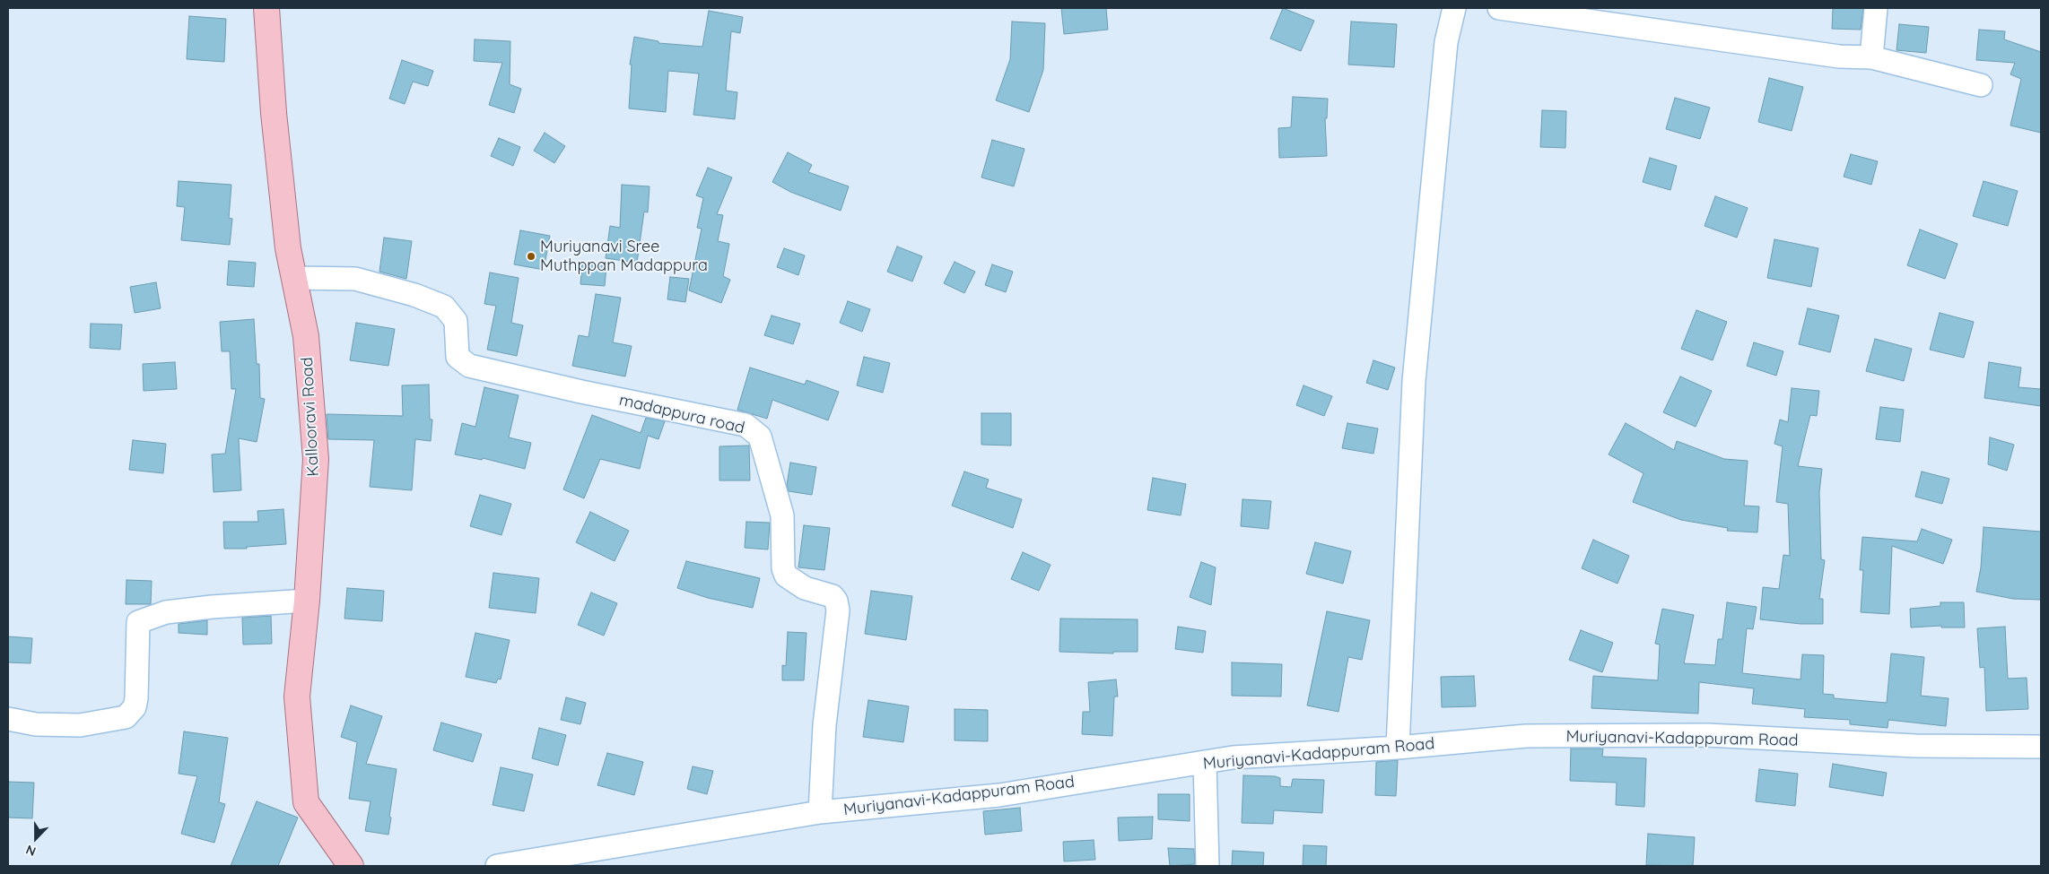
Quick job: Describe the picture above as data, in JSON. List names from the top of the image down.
{
  "streets": {
    "main road": ["Kallooravi Road"],
    "street": ["madappura road", "Muriyanavi-Kadappuram Road"]
  },
  "crossings": [
    ["madappura road", "Kallooravi Road"],
    ["madappura road", "Muriyanavi-Kadappuram Road"]
  ],
  "places": ["Muriyanavi Sree Muthppan Madappura"],
  "north": "bottom"
}
